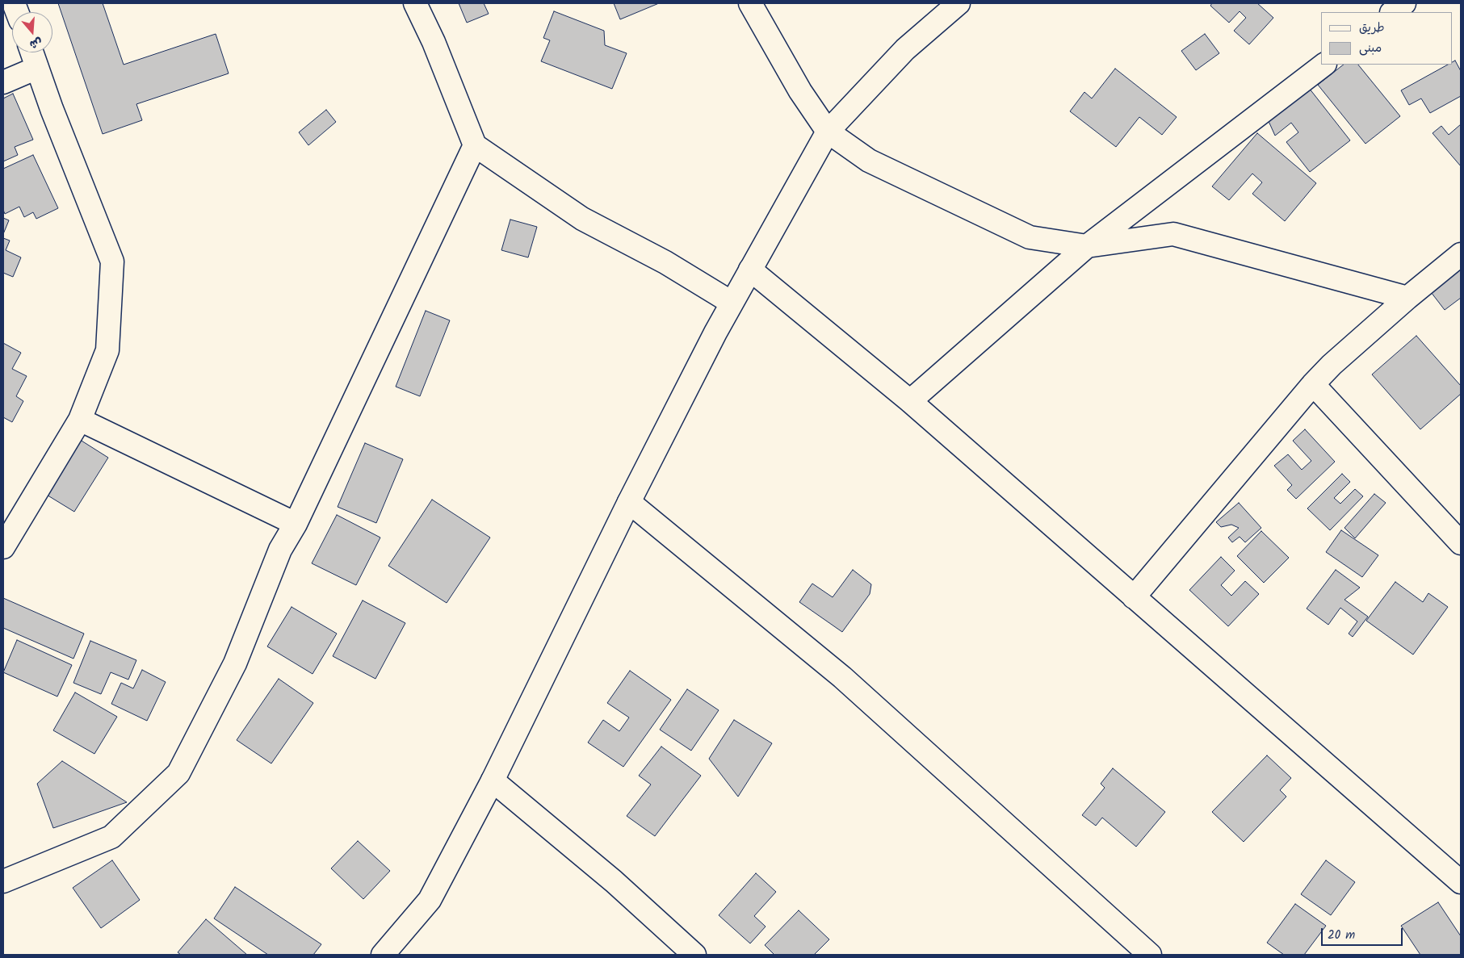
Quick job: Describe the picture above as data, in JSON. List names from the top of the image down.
{
  "legend": ["طريق", "مبنى"],
  "scale_bar": "20 m",
  "north": "bottom"
}
